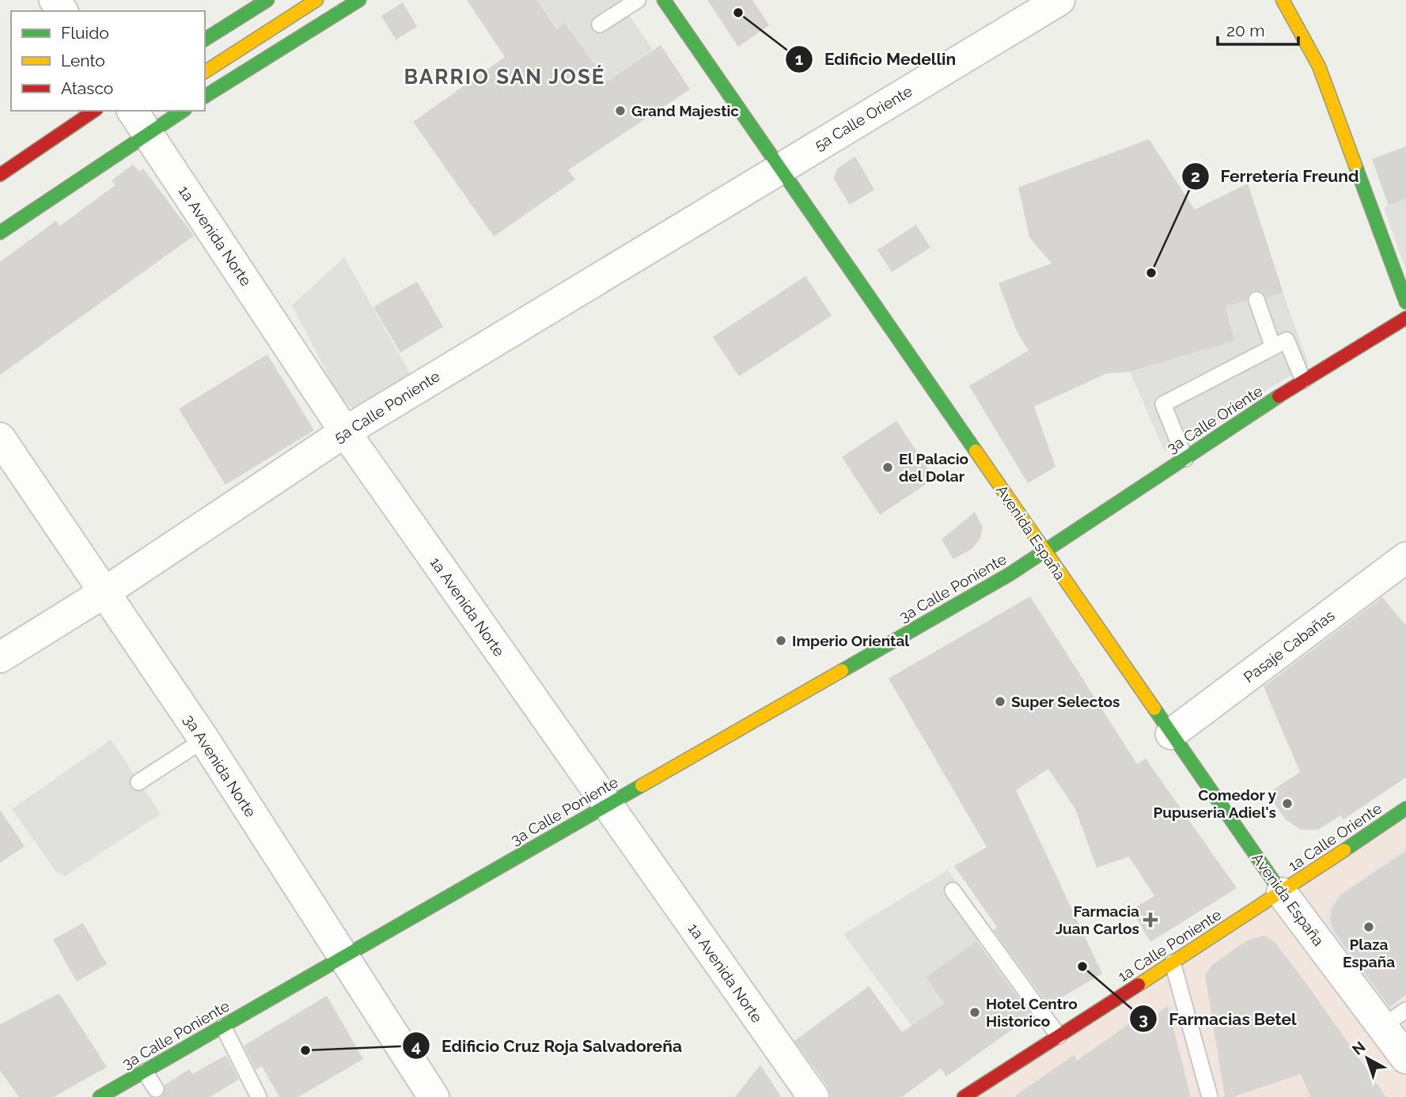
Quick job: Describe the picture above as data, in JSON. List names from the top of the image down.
{
  "streets": {
    "main road": [
      "3a Calle Oriente",
      "Avenida España",
      "3a Calle Poniente",
      "1a Calle Oriente",
      "1a Calle Poniente"
    ],
    "street": [
      "5a Calle Oriente",
      "1a Avenida Norte",
      "5a Calle Poniente",
      "Pasaje Cabañas",
      "3a Avenida Norte"
    ]
  },
  "crossings": [
    ["5a Calle Oriente", "5a Calle Poniente"],
    ["5a Calle Oriente", "Avenida España"],
    ["1a Avenida Norte", "5a Calle Poniente"],
    ["1a Avenida Norte", "3a Calle Poniente"],
    ["5a Calle Poniente", "Avenida España"],
    ["5a Calle Poniente", "3a Avenida Norte"],
    ["3a Calle Oriente", "Avenida España"],
    ["3a Calle Oriente", "3a Calle Poniente"],
    ["Avenida España", "3a Calle Poniente"],
    ["Avenida España", "Pasaje Cabañas"],
    ["Avenida España", "1a Calle Oriente"],
    ["Avenida España", "1a Calle Poniente"],
    ["3a Calle Poniente", "3a Avenida Norte"],
    ["1a Calle Oriente", "1a Calle Poniente"]
  ],
  "districts": ["BARRIO SAN JOSÉ"],
  "places": {
    "other": [
      "Edificio Medellin",
      "Grand Majestic",
      "Ferretería Freund",
      "El Palacio del Dolar",
      "Imperio Oriental",
      "Super Selectos",
      "Comedor y Pupuseria Adiel's",
      "Plaza España",
      "Farmacias Betel",
      "Hotel Centro Historico",
      "Edificio Cruz Roja Salvadoreña"
    ],
    "health": ["Farmacia Juan Carlos"]
  },
  "legend": ["Fluido", "Lento", "Atasco"],
  "scale_bar": "20 m",
  "north": "top left"
}
